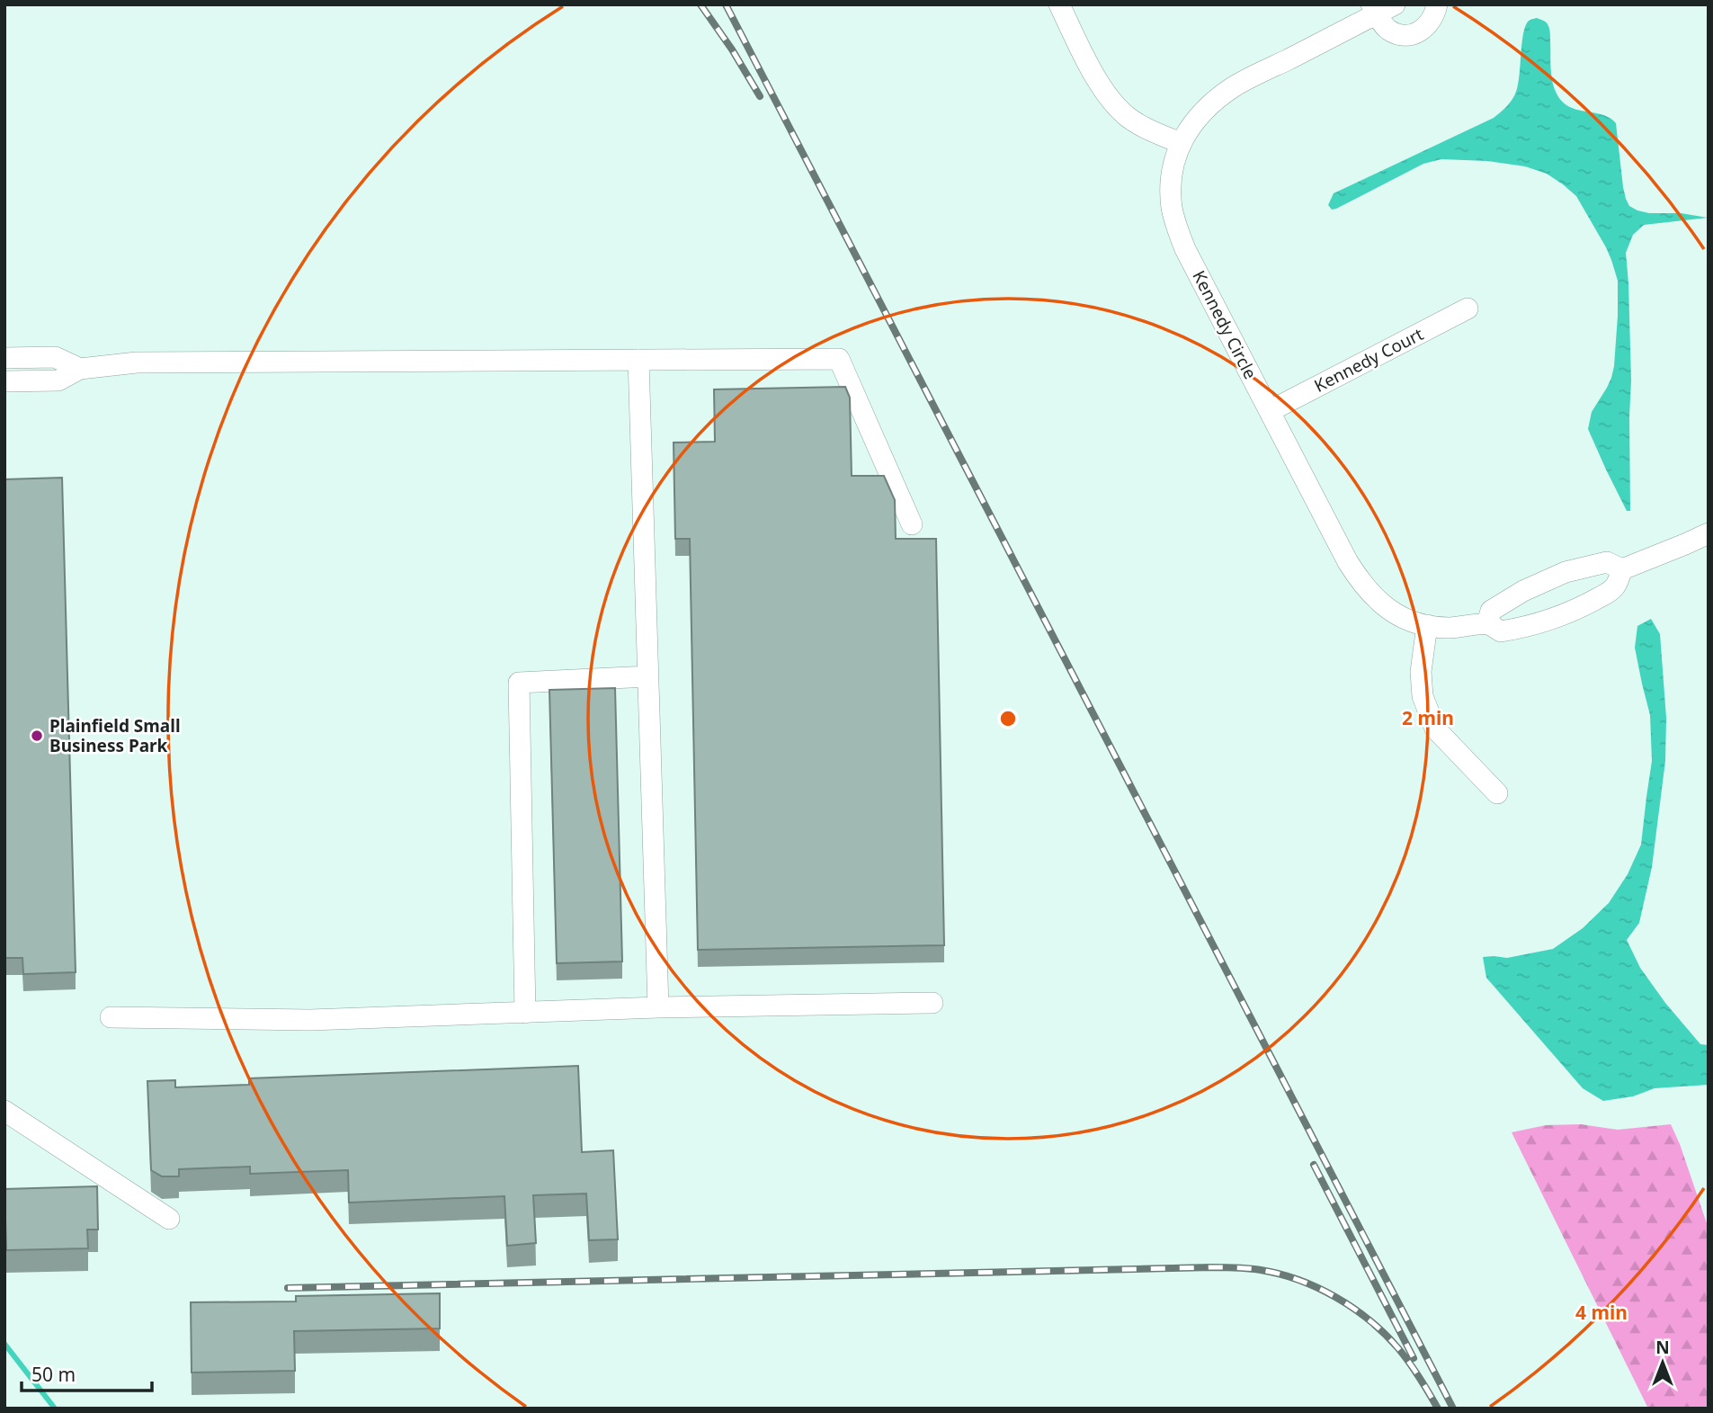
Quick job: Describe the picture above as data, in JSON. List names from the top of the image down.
{
  "streets": {
    "street": ["Kennedy Circle", "Kennedy Court"]
  },
  "crossings": [
    ["Kennedy Circle", "Kennedy Court"]
  ],
  "places": ["Plainfield Small Business Park"],
  "scale_bar": "50 m",
  "north": "top",
  "rings": ["2 min", "4 min"]
}
